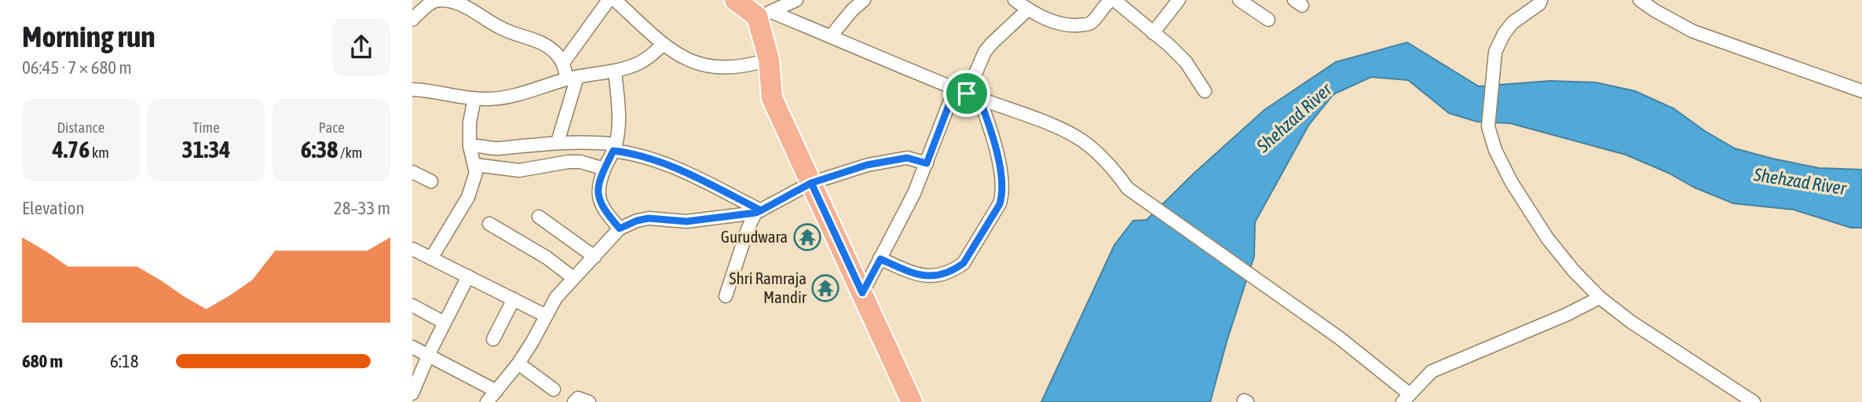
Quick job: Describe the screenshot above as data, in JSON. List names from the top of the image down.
{
  "water": ["Shehzad River"],
  "places": {
    "temple": ["Gurudwara", "Shri Ramraja Mandir"]
  },
  "page": {
    "heading": ["Morning run", "06:45 · 7 × 680 m"],
    "stats": [
      ["Distance", "4.76 km"],
      ["Time", "31:34"],
      ["Pace", "6:38 /km"]
    ],
    "chart": ["Elevation", "28–33 m"],
    "list": [
      {
        "name": "680 m",
        "note": "6:18"
      }
    ]
  }
}
